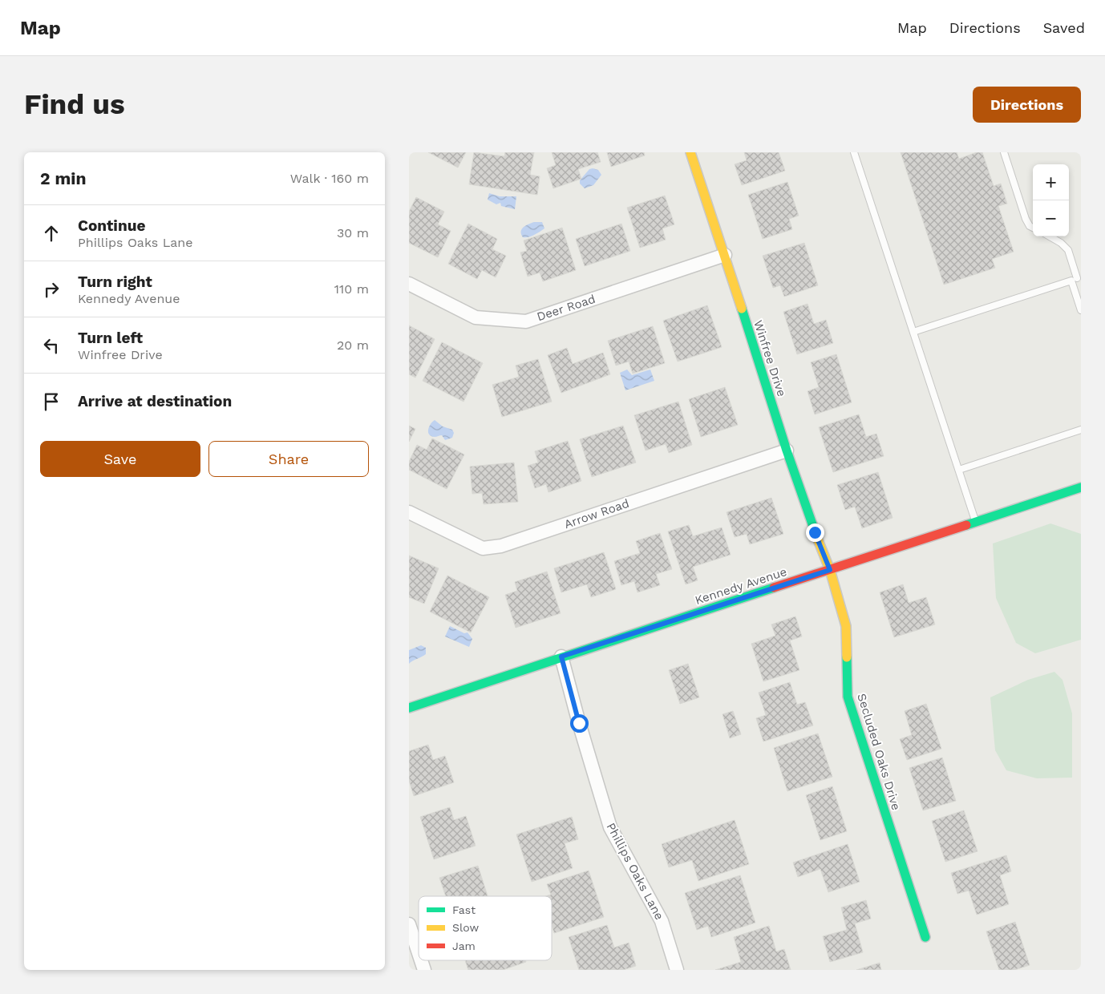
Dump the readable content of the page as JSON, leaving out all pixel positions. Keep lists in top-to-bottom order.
{
  "streets": {
    "street": [
      "Deer Road",
      "Winfree Drive",
      "Arrow Road",
      "Kennedy Avenue",
      "Secluded Oaks Drive",
      "Phillips Oaks Lane"
    ]
  },
  "crossings": [
    ["Deer Road", "Winfree Drive"],
    ["Winfree Drive", "Arrow Road"],
    ["Winfree Drive", "Kennedy Avenue"],
    ["Winfree Drive", "Secluded Oaks Drive"],
    ["Kennedy Avenue", "Secluded Oaks Drive"],
    ["Kennedy Avenue", "Phillips Oaks Lane"]
  ],
  "legend": ["Fast", "Slow", "Jam"],
  "page": {
    "header": "Map",
    "nav": ["Map", "Directions", "Saved"],
    "buttons": [
      "Directions",
      ["Save", "Share"]
    ],
    "title": "Find us",
    "heading": ["2 min", "Walk · 160 m"],
    "map_buttons": ["+", "−"],
    "list": [
      ["Continue", "Phillips Oaks Lane", "30 m"],
      ["Turn right", "Kennedy Avenue", "110 m"],
      ["Turn left", "Winfree Drive", "20 m"],
      "Arrive at destination"
    ]
  }
}
